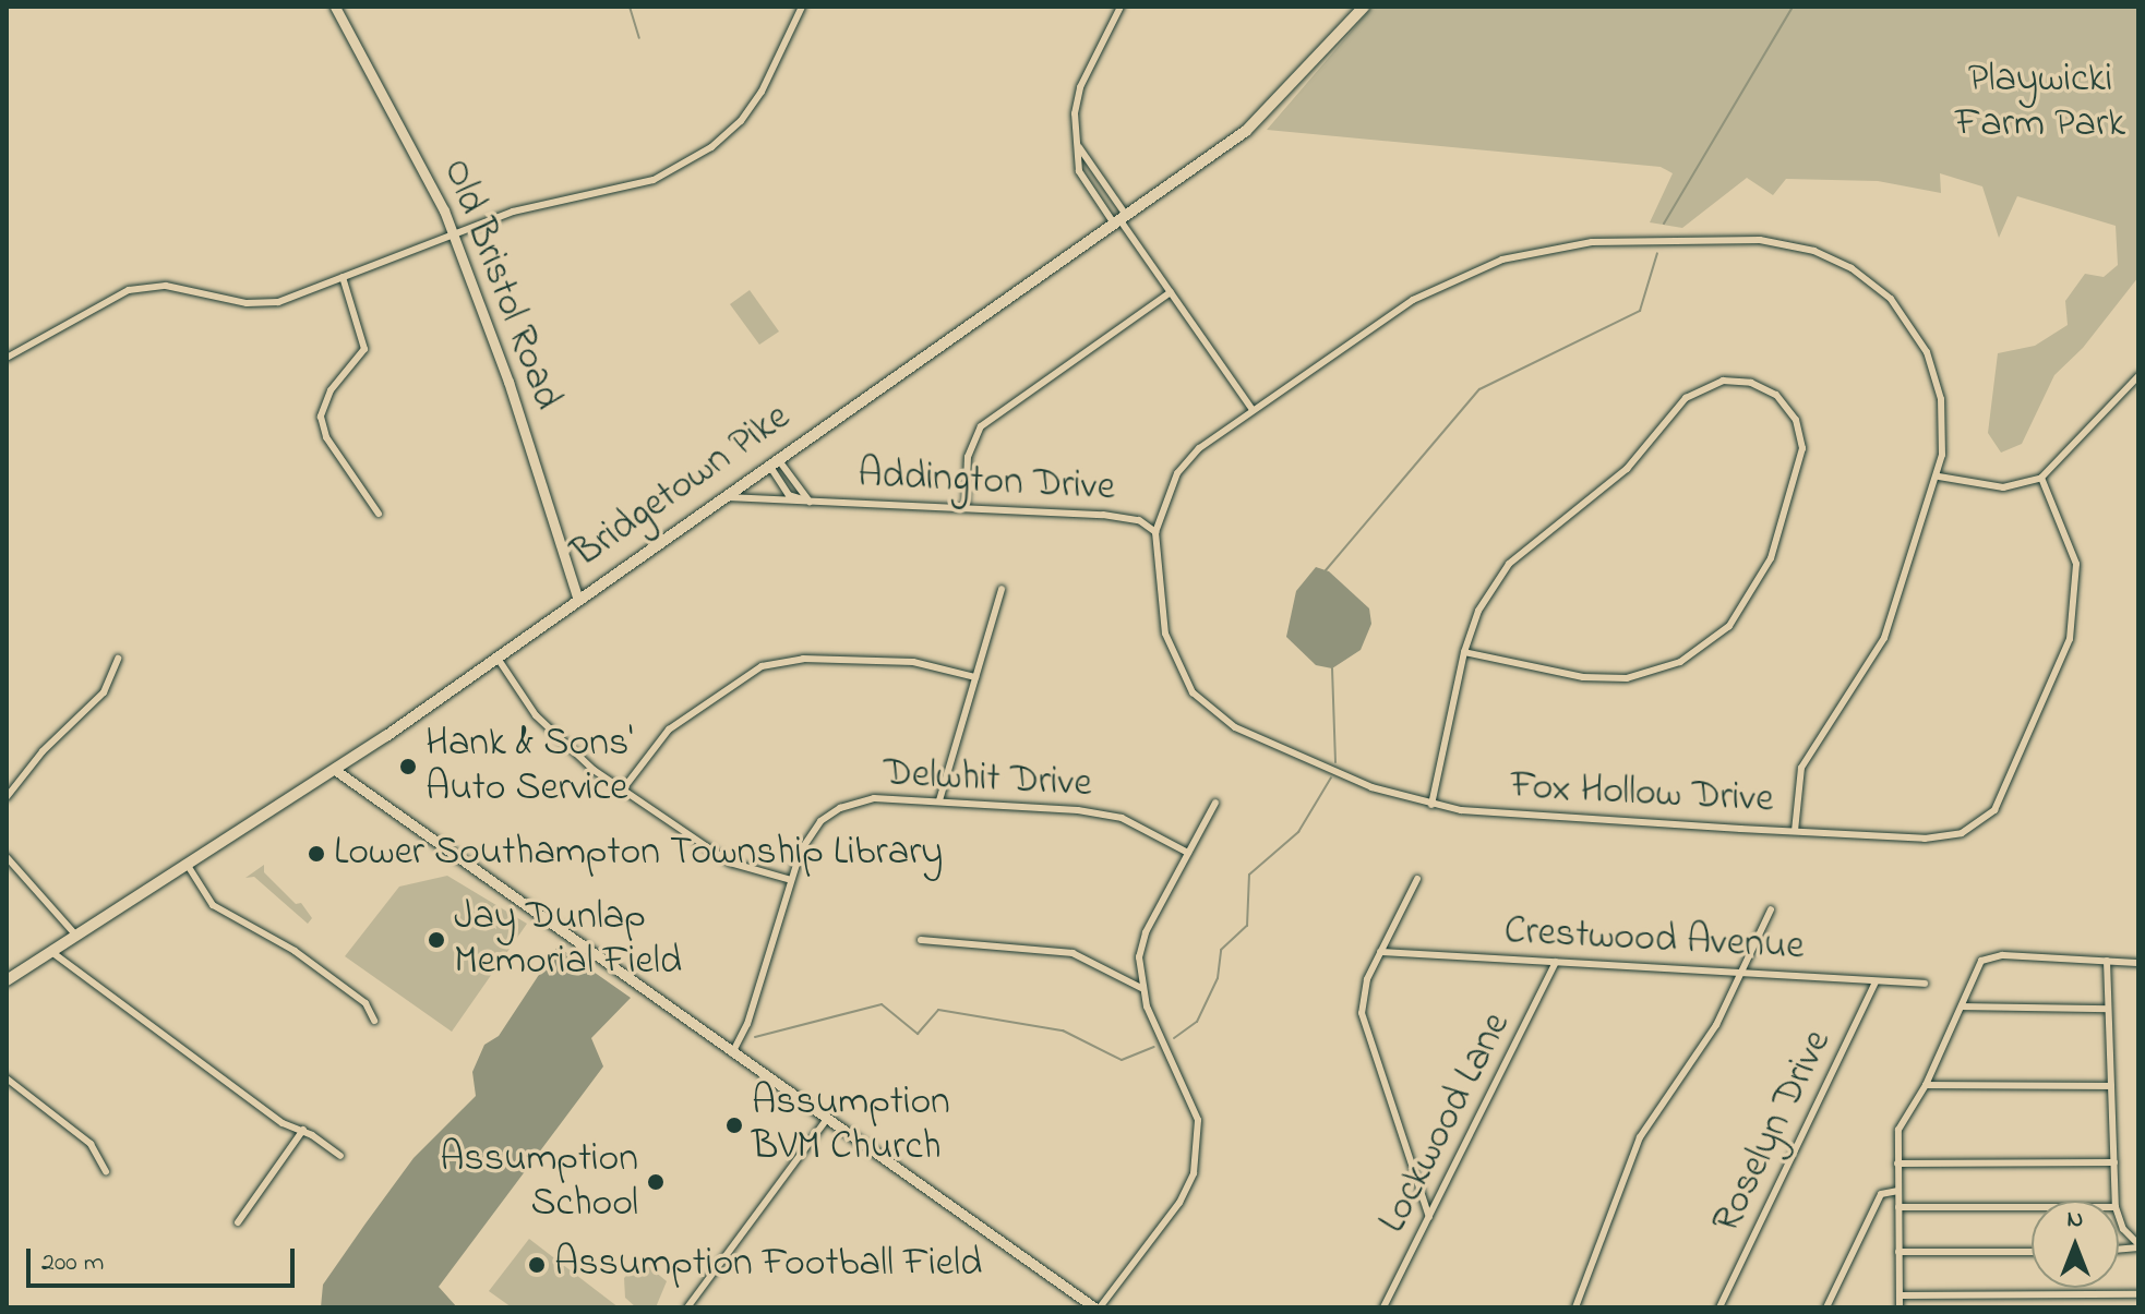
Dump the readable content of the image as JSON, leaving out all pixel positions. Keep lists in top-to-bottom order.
{
  "streets": {
    "main road": ["Old Bristol Road", "Bridgetown Pike"],
    "street": [
      "Addington Drive",
      "Delwhit Drive",
      "Fox Hollow Drive",
      "Crestwood Avenue",
      "Lockwood Lane",
      "Roselyn Drive"
    ]
  },
  "crossings": [
    ["Old Bristol Road", "Bridgetown Pike"],
    ["Addington Drive", "Bridgetown Pike"],
    ["Addington Drive", "Fox Hollow Drive"],
    ["Crestwood Avenue", "Lockwood Lane"],
    ["Crestwood Avenue", "Roselyn Drive"]
  ],
  "parks": ["Playwicki Farm Park"],
  "places": [
    "Hank & Sons' Auto Service",
    "Lower Southampton Township Library",
    "Jay Dunlap Memorial Field",
    "Assumption BVM Church",
    "Assumption School",
    "Assumption Football Field"
  ],
  "scale_bar": "200 m",
  "north": "top"
}
